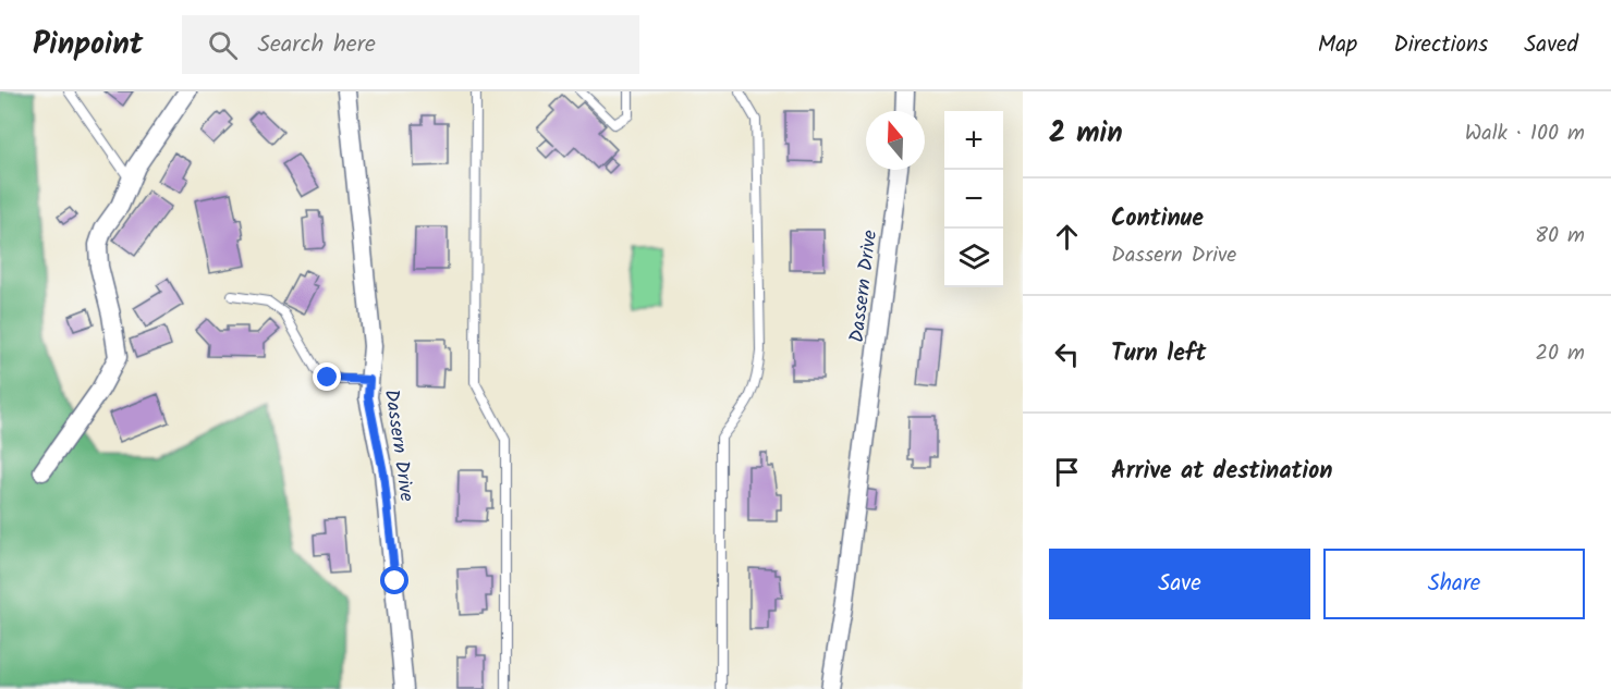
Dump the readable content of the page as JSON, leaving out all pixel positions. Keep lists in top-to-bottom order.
{
  "streets": {
    "street": ["Dassern Drive"]
  },
  "north": "top",
  "page": {
    "header": "Pinpoint",
    "search": "Search here",
    "nav": ["Map", "Directions", "Saved"],
    "heading": ["2 min", "Walk · 100 m"],
    "map_buttons": ["+", "−"],
    "list": [
      ["Continue", "Dassern Drive", "80 m"],
      ["Turn left", "20 m"],
      "Arrive at destination"
    ],
    "buttons": ["Save", "Share"]
  }
}
